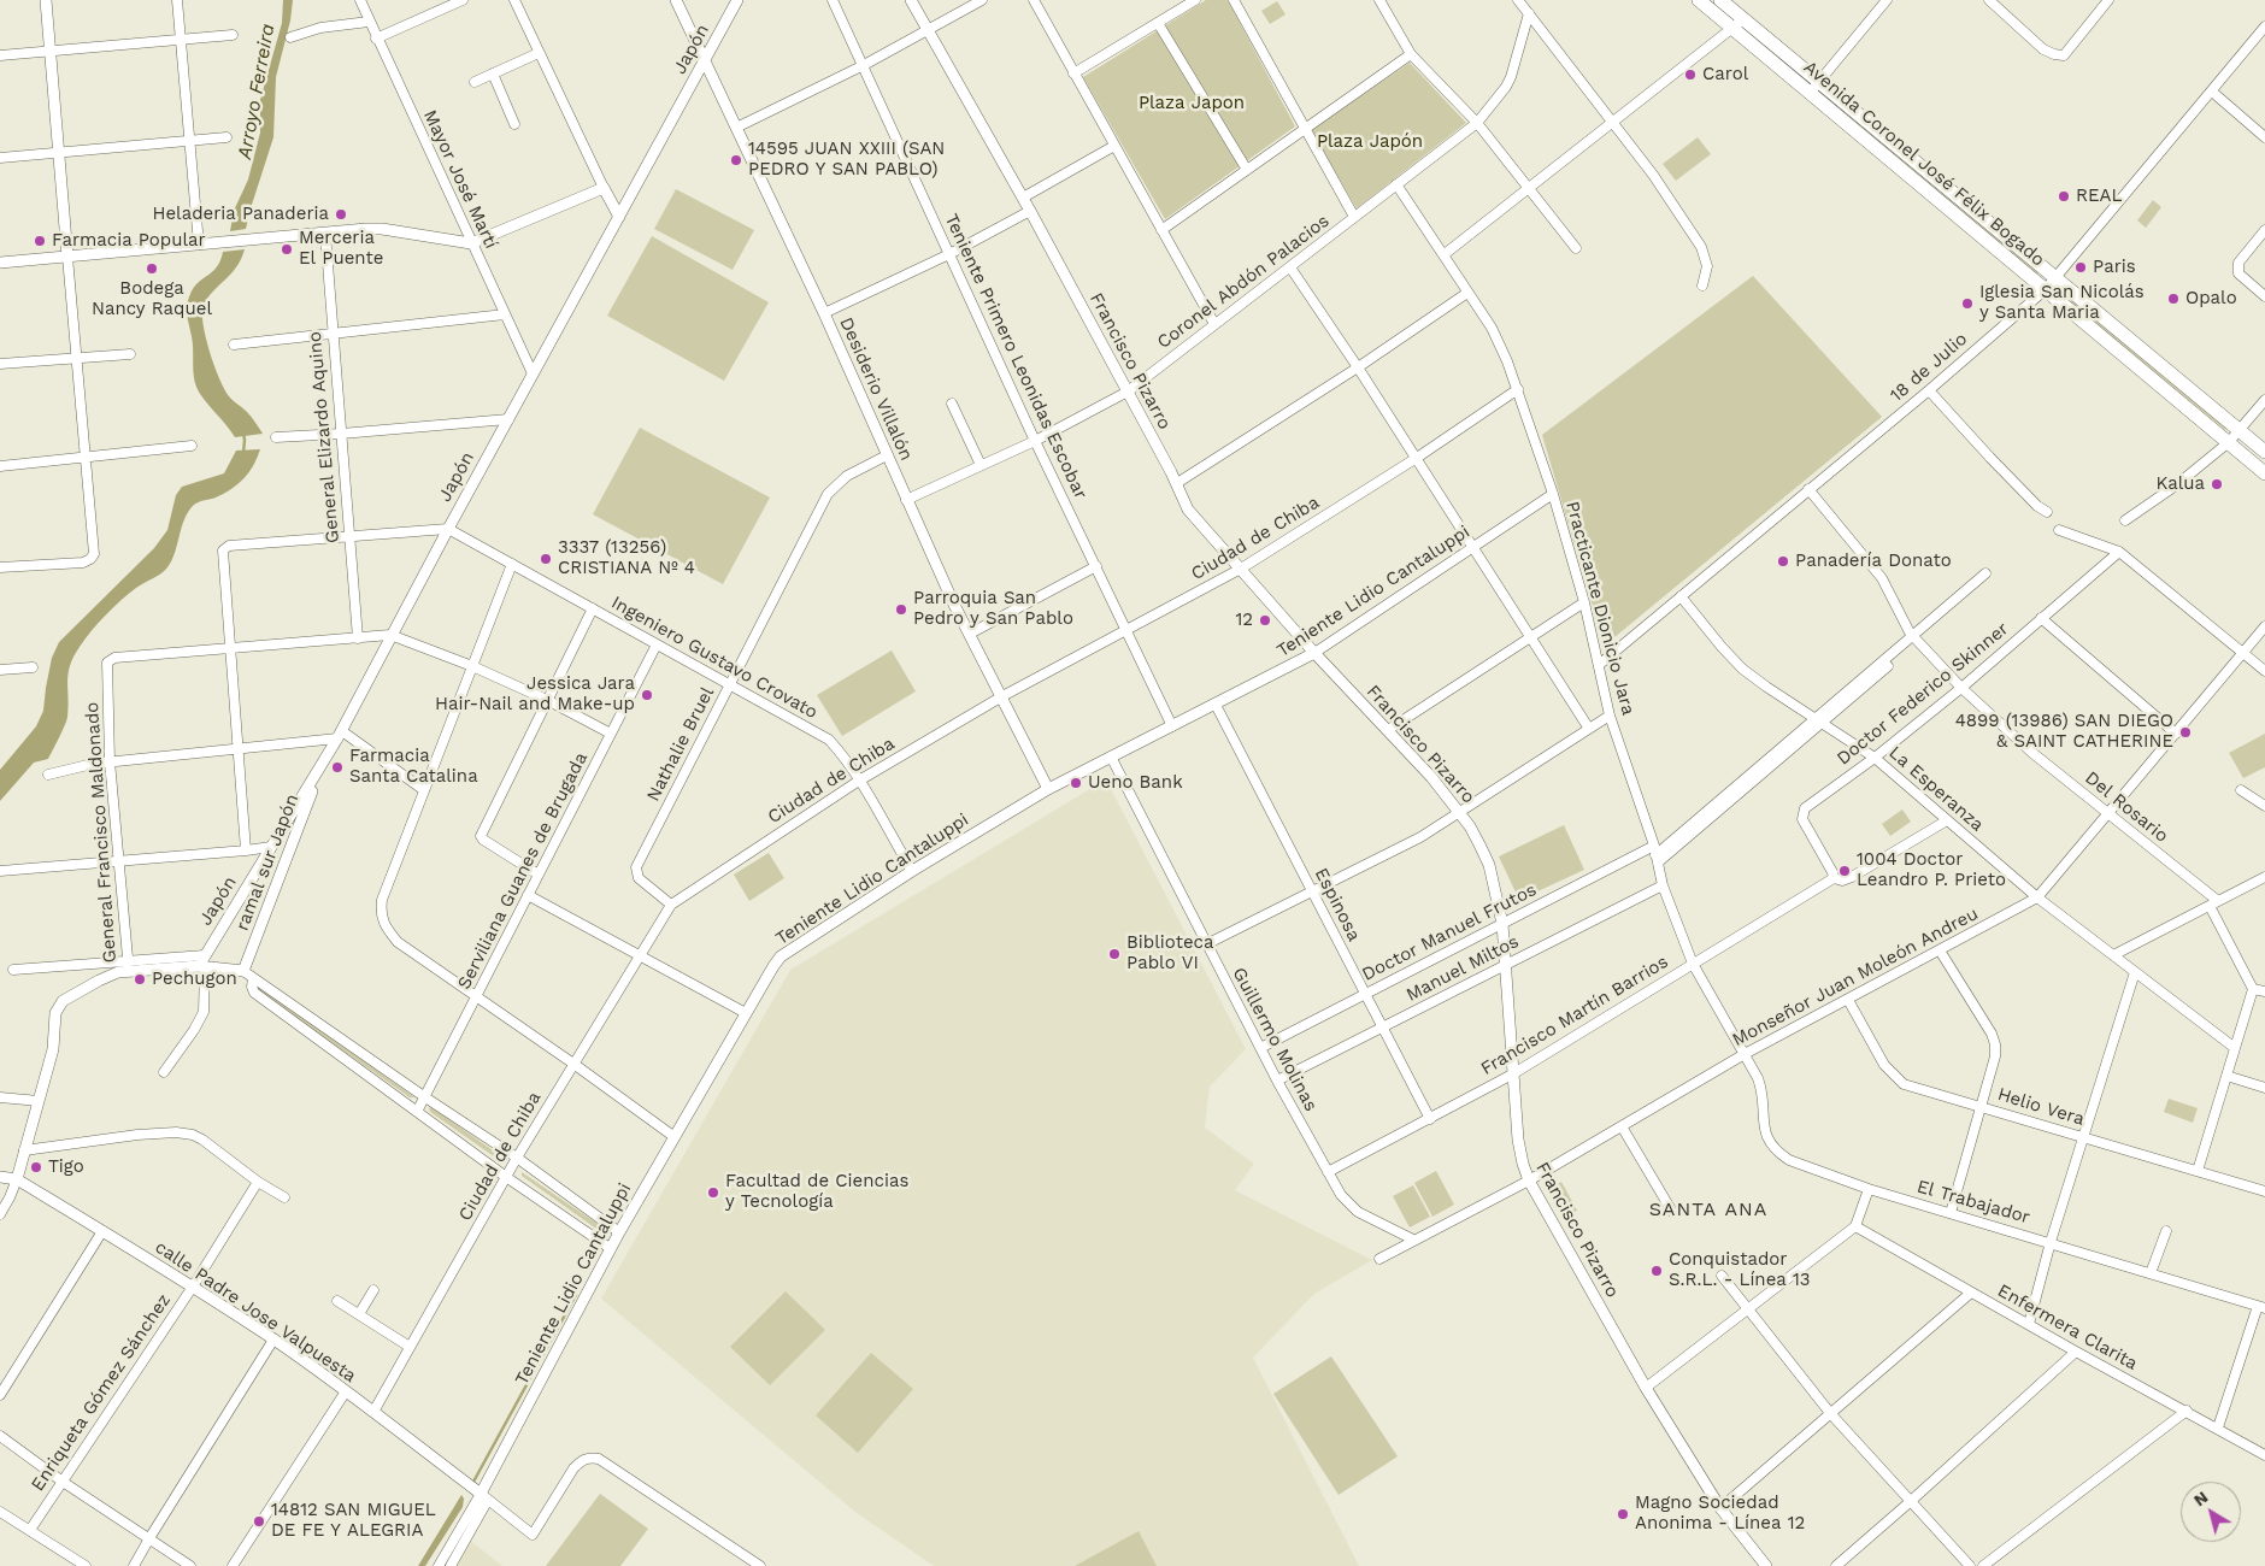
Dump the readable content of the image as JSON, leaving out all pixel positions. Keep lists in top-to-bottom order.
{
  "streets": {
    "main road": ["Avenida Coronel José Félix Bogado"],
    "street": [
      "Japón",
      "Mayor José Martí",
      "Coronel Abdón Palacios",
      "Teniente Primero Leonidas Escobar",
      "Francisco Pizarro",
      "18 de Julio",
      "Desiderio Villalón",
      "General Elizardo Aquino",
      "Ciudad de Chiba",
      "Teniente Lidio Cantaluppi",
      "Practicante Dionicio Jara",
      "Ingeniero Gustavo Crovato",
      "Doctor Federico Skinner",
      "Nathalie Bruel",
      "La Esperanza",
      "Del Rosario",
      "General Francisco Maldonado",
      "ramal sur Japón",
      "Serviliana Guanes de Brugada",
      "Espinosa",
      "Doctor Manuel Frutos",
      "Manuel Miltos",
      "Monseñor Juan Moleón Andreu",
      "Francisco Martín Barrios",
      "Guillermo Molinas",
      "Helio Vera",
      "El Trabajador",
      "calle Padre Jose Valpuesta",
      "Enfermera Clarita",
      "Enriqueta Gómez Sánchez"
    ]
  },
  "crossings": [
    ["Japón", "Mayor José Martí"],
    ["Japón", "Desiderio Villalón"],
    ["Japón", "Ingeniero Gustavo Crovato"],
    ["Japón", "ramal sur Japón"],
    ["Avenida Coronel José Félix Bogado", "18 de Julio"],
    ["Coronel Abdón Palacios", "Teniente Primero Leonidas Escobar"],
    ["Coronel Abdón Palacios", "Francisco Pizarro"],
    ["Coronel Abdón Palacios", "Desiderio Villalón"],
    ["Coronel Abdón Palacios", "Practicante Dionicio Jara"],
    ["Teniente Primero Leonidas Escobar", "Ciudad de Chiba"],
    ["Teniente Primero Leonidas Escobar", "Teniente Lidio Cantaluppi"],
    ["Francisco Pizarro", "Ciudad de Chiba"],
    ["Francisco Pizarro", "Teniente Lidio Cantaluppi"],
    ["Francisco Pizarro", "Doctor Manuel Frutos"],
    ["Francisco Pizarro", "Manuel Miltos"],
    ["Francisco Pizarro", "Monseñor Juan Moleón Andreu"],
    ["Francisco Pizarro", "Francisco Martín Barrios"],
    ["18 de Julio", "Practicante Dionicio Jara"],
    ["18 de Julio", "La Esperanza"],
    ["18 de Julio", "Del Rosario"],
    ["Desiderio Villalón", "Ciudad de Chiba"],
    ["Desiderio Villalón", "Teniente Lidio Cantaluppi"],
    ["Desiderio Villalón", "Nathalie Bruel"],
    ["Ciudad de Chiba", "Practicante Dionicio Jara"],
    ["Ciudad de Chiba", "Ingeniero Gustavo Crovato"],
    ["Ciudad de Chiba", "Nathalie Bruel"],
    ["Ciudad de Chiba", "calle Padre Jose Valpuesta"],
    ["Teniente Lidio Cantaluppi", "Practicante Dionicio Jara"],
    ["Teniente Lidio Cantaluppi", "Ingeniero Gustavo Crovato"],
    ["Teniente Lidio Cantaluppi", "Espinosa"],
    ["Teniente Lidio Cantaluppi", "Guillermo Molinas"],
    ["Teniente Lidio Cantaluppi", "calle Padre Jose Valpuesta"],
    ["Practicante Dionicio Jara", "Doctor Manuel Frutos"],
    ["Practicante Dionicio Jara", "Manuel Miltos"],
    ["Practicante Dionicio Jara", "Monseñor Juan Moleón Andreu"],
    ["Practicante Dionicio Jara", "Francisco Martín Barrios"],
    ["Practicante Dionicio Jara", "El Trabajador"],
    ["Ingeniero Gustavo Crovato", "Nathalie Bruel"],
    ["Ingeniero Gustavo Crovato", "Serviliana Guanes de Brugada"],
    ["Doctor Federico Skinner", "La Esperanza"],
    ["Doctor Federico Skinner", "Del Rosario"],
    ["Doctor Federico Skinner", "Francisco Martín Barrios"],
    ["La Esperanza", "Doctor Manuel Frutos"],
    ["La Esperanza", "Monseñor Juan Moleón Andreu"],
    ["La Esperanza", "Francisco Martín Barrios"],
    ["Del Rosario", "Doctor Manuel Frutos"],
    ["Del Rosario", "Monseñor Juan Moleón Andreu"],
    ["General Francisco Maldonado", "calle Padre Jose Valpuesta"],
    ["Espinosa", "Doctor Manuel Frutos"],
    ["Espinosa", "Manuel Miltos"],
    ["Espinosa", "Francisco Martín Barrios"],
    ["Doctor Manuel Frutos", "Guillermo Molinas"],
    ["Manuel Miltos", "Guillermo Molinas"],
    ["Monseñor Juan Moleón Andreu", "Guillermo Molinas"],
    ["Monseñor Juan Moleón Andreu", "Helio Vera"],
    ["Monseñor Juan Moleón Andreu", "El Trabajador"],
    ["Francisco Martín Barrios", "Guillermo Molinas"],
    ["calle Padre Jose Valpuesta", "Enriqueta Gómez Sánchez"]
  ],
  "districts": ["SANTA ANA"],
  "water": ["Arroyo Ferreira"],
  "parks": ["Plaza Japon", "Plaza Japón"],
  "places": [
    "Carol",
    "14595 JUAN XXIII (SAN PEDRO Y SAN PABLO)",
    "REAL",
    "Heladeria Panaderia",
    "Farmacia Popular",
    "Merceria El Puente",
    "Paris",
    "Bodega Nancy Raquel",
    "Opalo",
    "Iglesia San Nicolás y Santa Maria",
    "Kalua",
    "3337 (13256) CRISTIANA Nº 4",
    "Panadería Donato",
    "Parroquia San Pedro y San Pablo",
    "12",
    "Jessica Jara Hair-Nail and Make-up",
    "4899 (13986) SAN DIEGO & SAINT CATHERINE",
    "Farmacia Santa Catalina",
    "Ueno Bank",
    "1004 Doctor Leandro P. Prieto",
    "Biblioteca Pablo VI",
    "Pechugon",
    "Tigo",
    "Facultad de Ciencias y Tecnología",
    "Conquistador S.R.L. - Línea 13",
    "Magno Sociedad Anonima - Línea 12",
    "14812 SAN MIGUEL DE FE Y ALEGRIA"
  ],
  "north": "top left"
}
